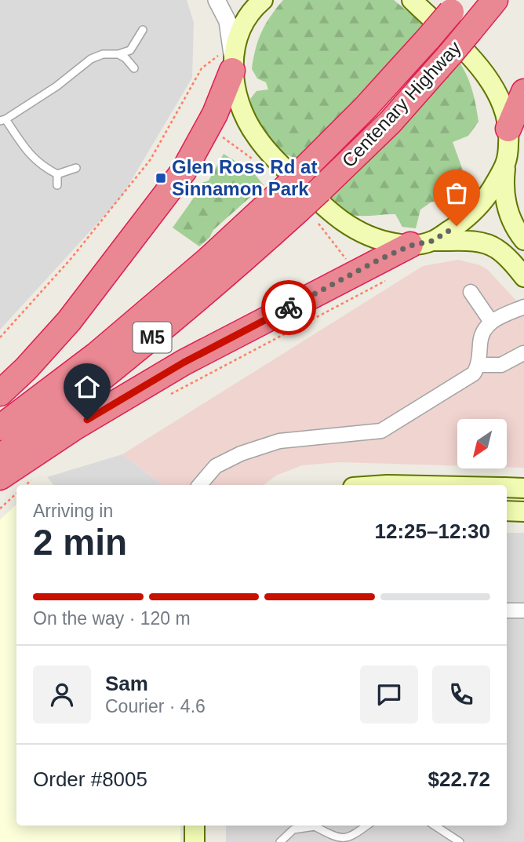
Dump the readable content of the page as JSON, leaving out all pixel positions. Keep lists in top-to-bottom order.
{
  "streets": {
    "highway": ["Centenary Highway", "M5"]
  },
  "places": {
    "transit": ["Glen Ross Rd at Sinnamon Park"]
  },
  "north": "bottom left",
  "page": {
    "heading": ["2 min", "Arriving in", "12:25–12:30"],
    "panel": [
      "Sam",
      "Courier · 4.6",
      "Order #8005",
      "$22.72"
    ],
    "bar": "On the way · 120 m"
  }
}
